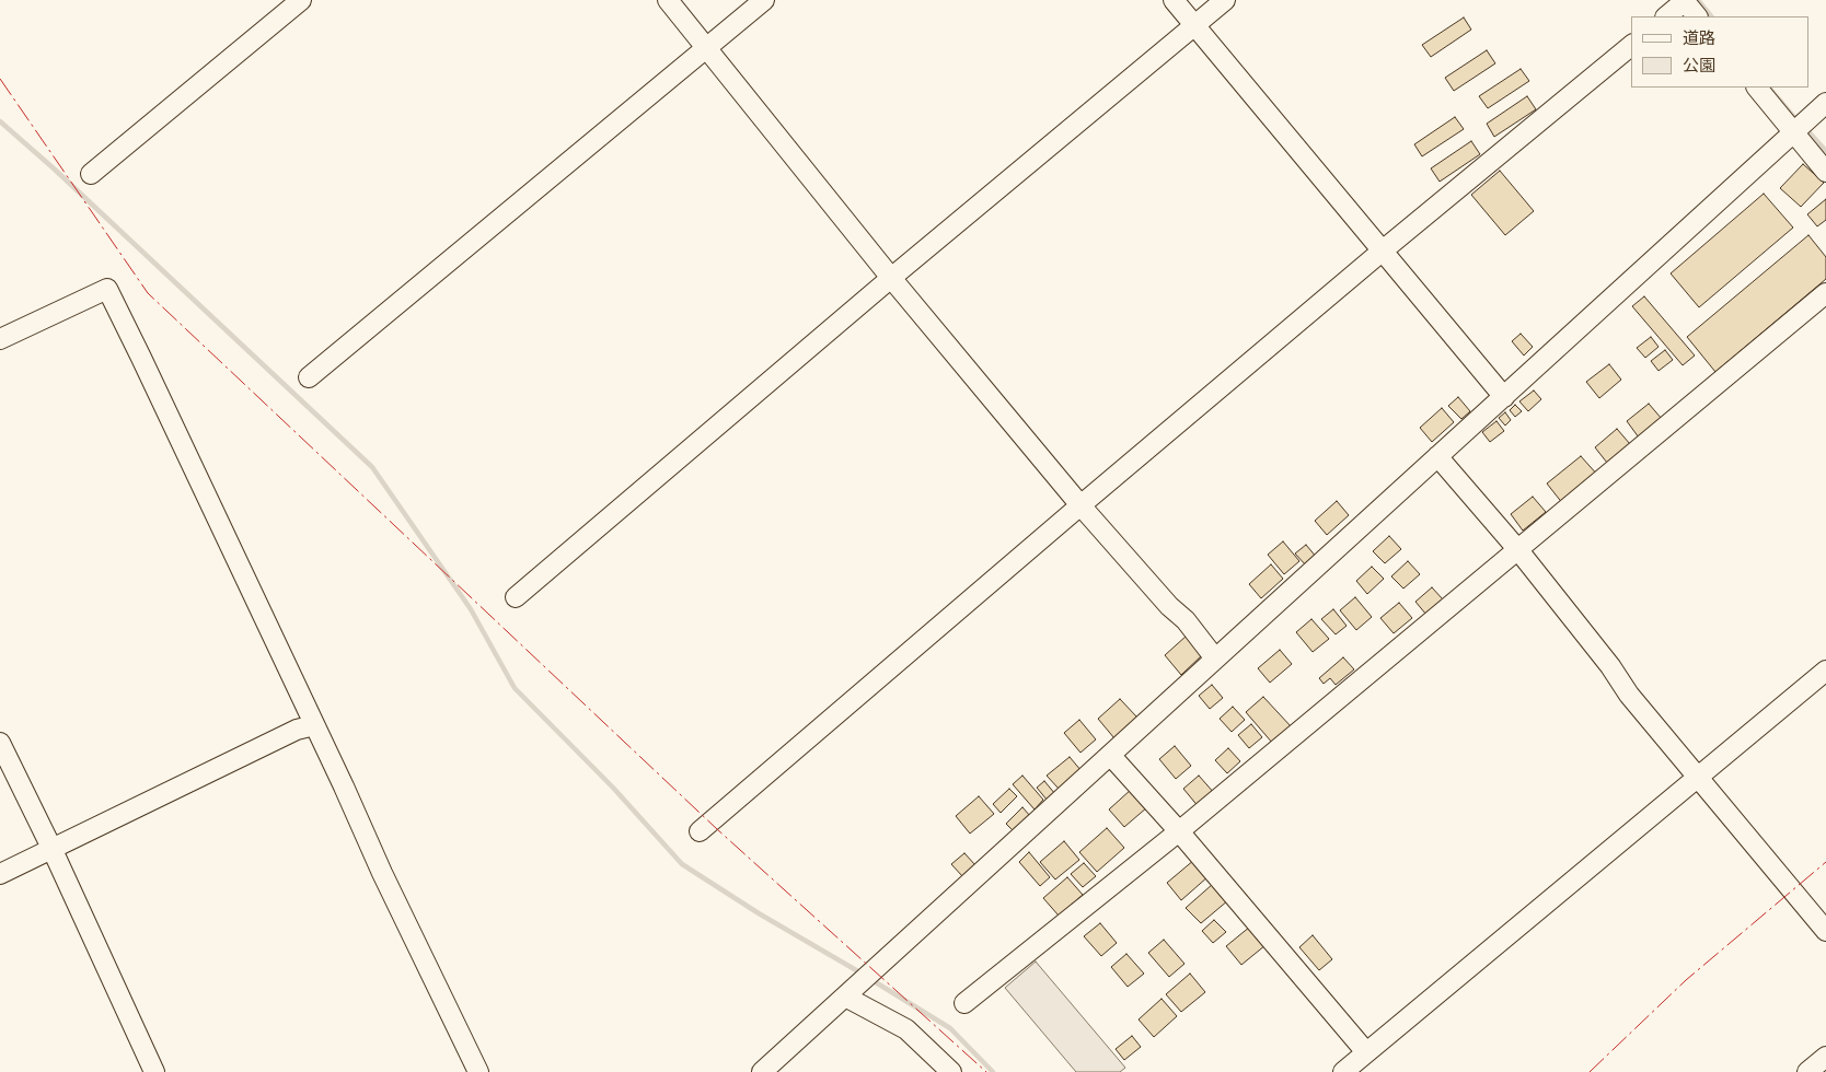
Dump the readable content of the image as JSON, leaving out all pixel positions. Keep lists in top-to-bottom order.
{
  "legend": ["道路", "公園"]
}
